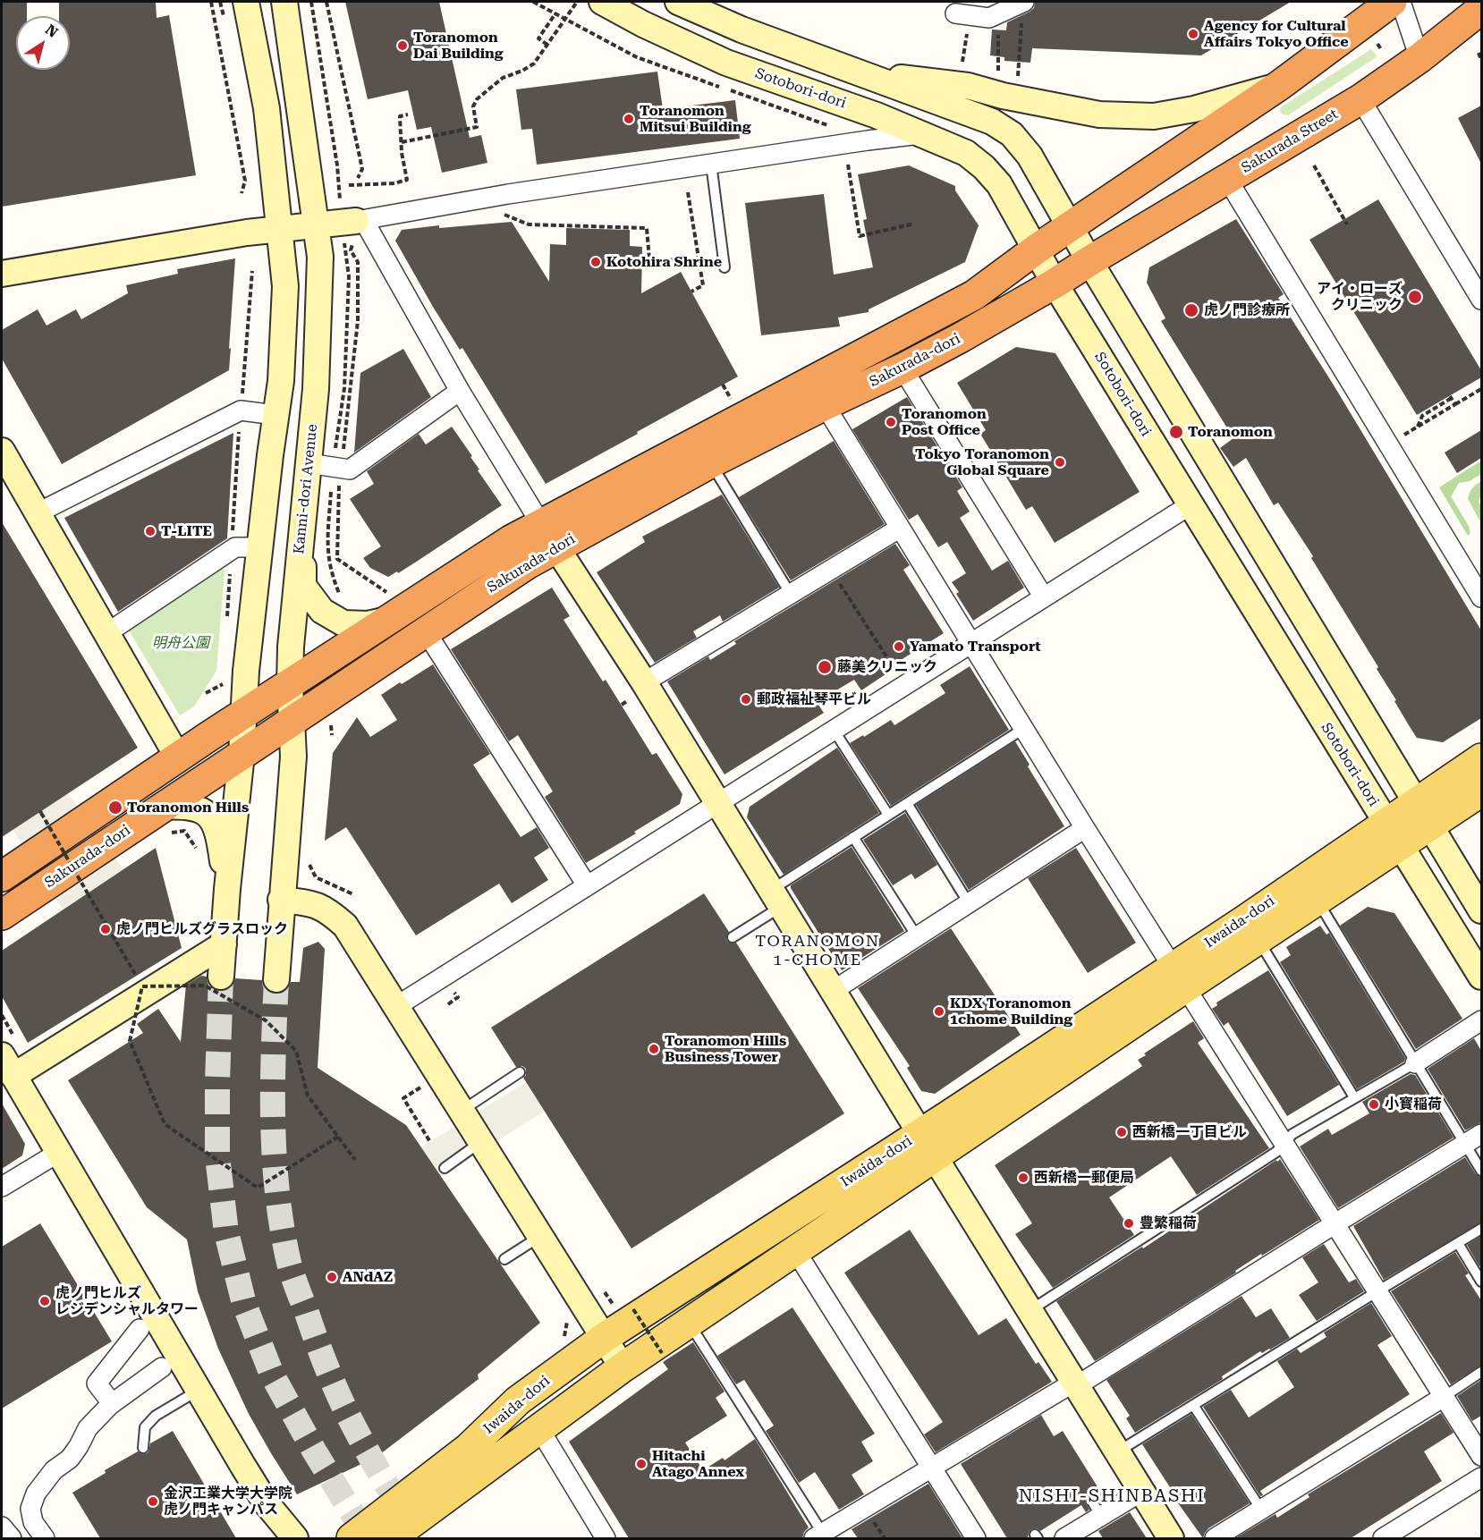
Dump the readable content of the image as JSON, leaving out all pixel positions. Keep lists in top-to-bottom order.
{
  "streets": {
    "highway": ["Sakurada Street", "Sakurada-dori"],
    "main road": ["Sotobori-dori", "Kanni-dori Avenue", "Iwaida-dori"]
  },
  "crossings": [
    ["Sotobori-dori", "Sakurada-dori"],
    ["Sotobori-dori", "Iwaida-dori"],
    ["Sakurada Street", "Sakurada-dori"],
    ["Sakurada-dori", "Kanni-dori Avenue"]
  ],
  "districts": ["TORANOMON 1-CHOME", "NISHI-SHINBASHI"],
  "parks": ["明舟公園"],
  "places": [
    "Agency for Cultural Affairs Tokyo Office",
    "Toranomon Dai Building",
    "Toranomon Mitsui Building",
    "Kotohira Shrine",
    "アイ・ローズ クリニック",
    "虎ノ門診療所",
    "Toranomon Post Office",
    "Toranomon",
    "Tokyo Toranomon Global Square",
    "T-LITE",
    "Yamato Transport",
    "藤美クリニック",
    "郵政福祉琴平ビル",
    "Toranomon Hills",
    "虎ノ門ヒルズグラスロック",
    "KDX Toranomon 1chome Building",
    "Toranomon Hills Business Tower",
    "小寳稲荷",
    "西新橋一丁目ビル",
    "西新橋一郵便局",
    "豊繁稲荷",
    "ANdAZ",
    "虎ノ門ヒルズ レジデンシャルタワー",
    "Hitachi Atago Annex",
    "金沢工業大学大学院 虎ノ門キャンパス"
  ],
  "north": "top right"
}
